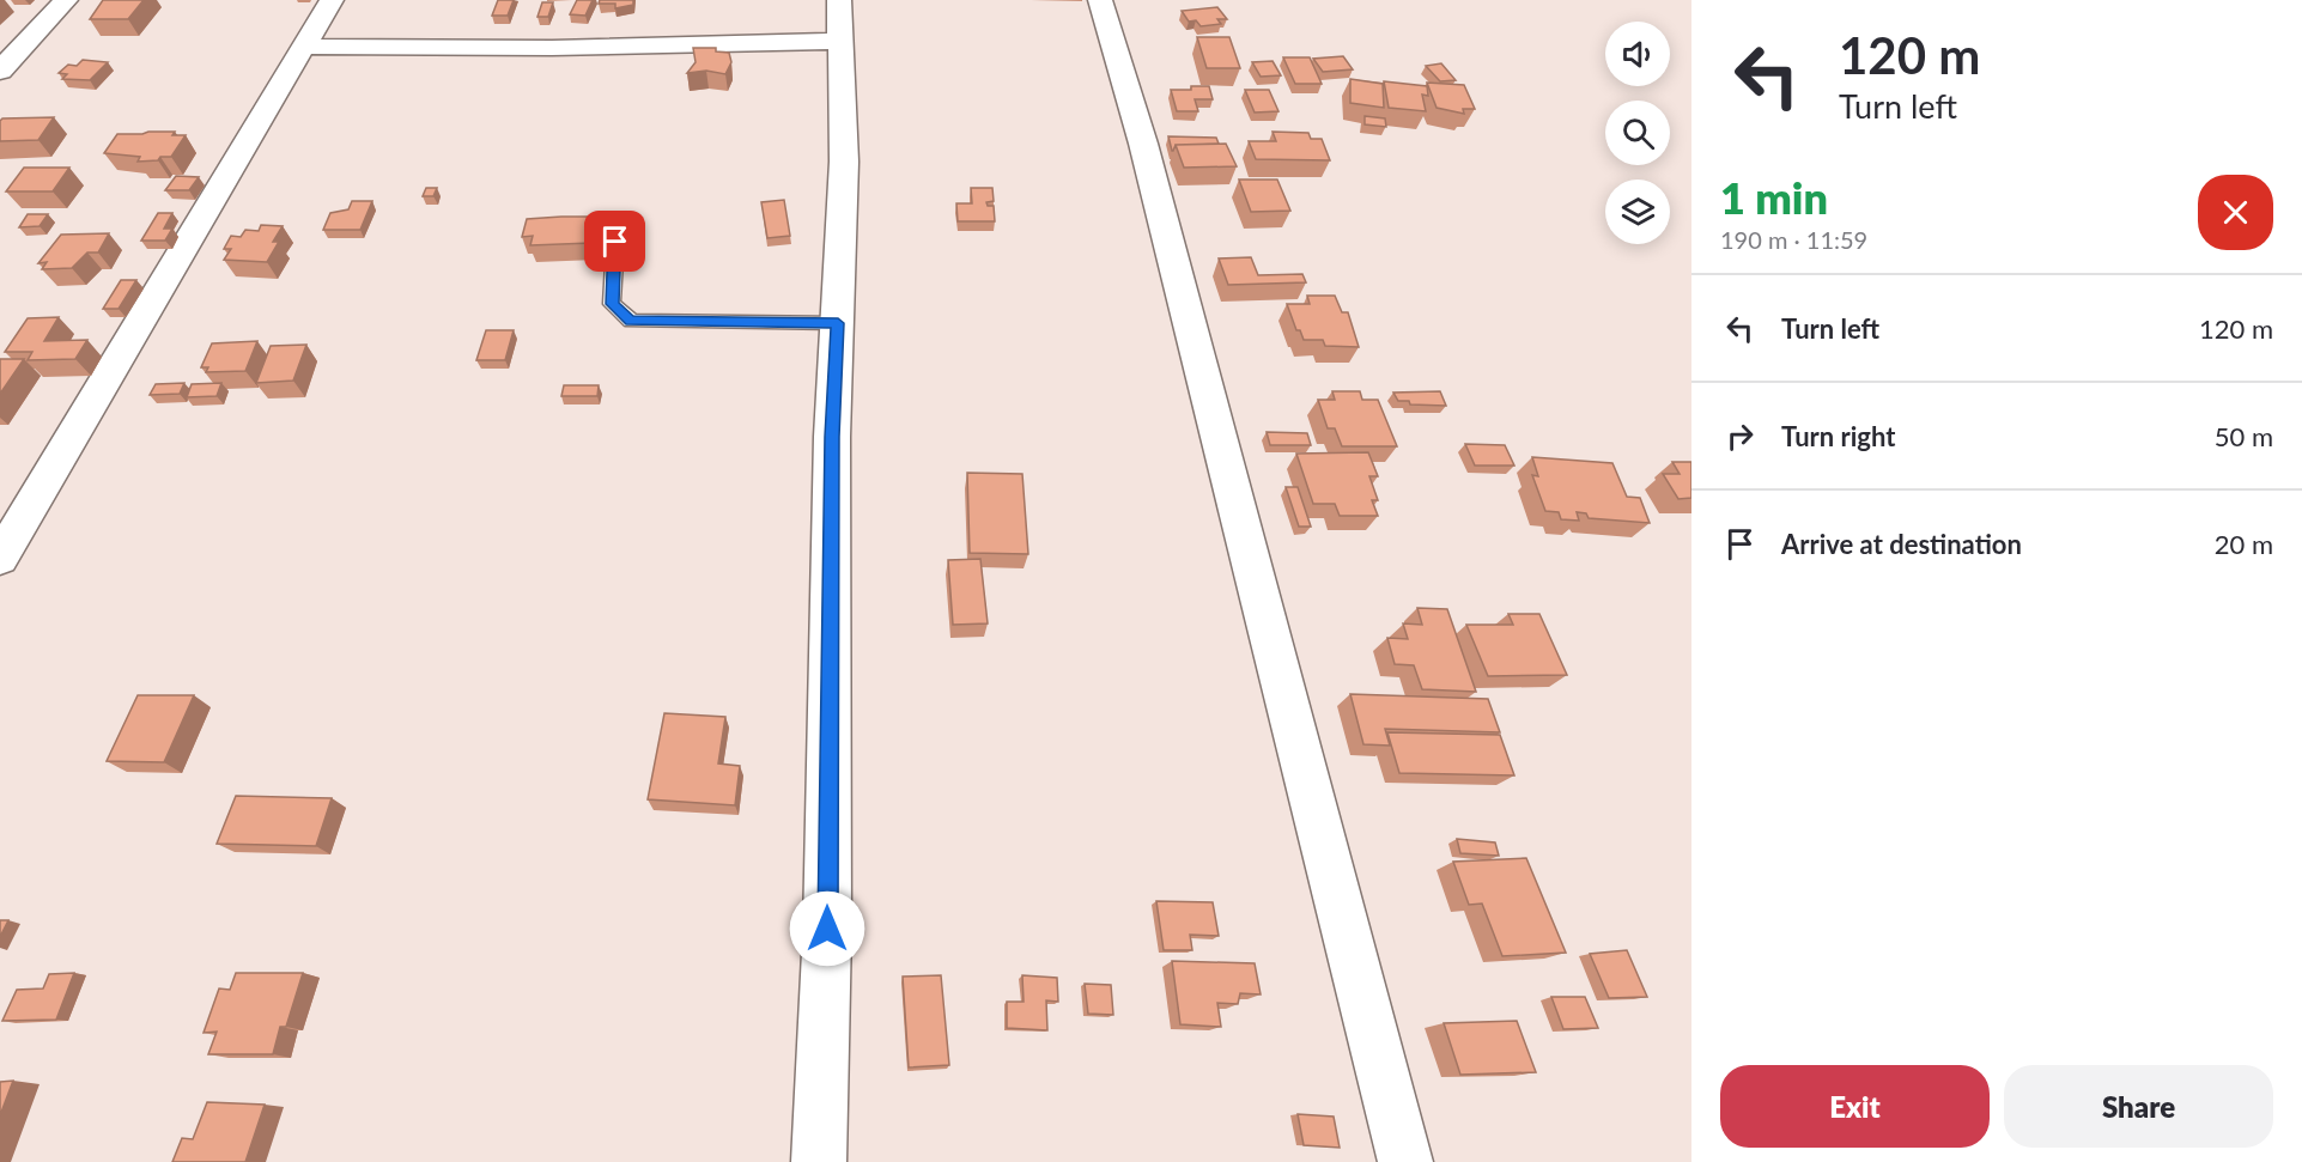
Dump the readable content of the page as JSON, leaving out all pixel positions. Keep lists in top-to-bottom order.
{
  "page": {
    "turn": ["120 m", "Turn left"],
    "heading": ["1 min", "190 m · 11:59"],
    "list": [
      {
        "name": "Turn left",
        "value": "120 m"
      },
      {
        "name": "Turn right",
        "value": "50 m"
      },
      {
        "name": "Arrive at destination",
        "value": "20 m"
      }
    ],
    "buttons": ["Exit", "Share"]
  }
}
